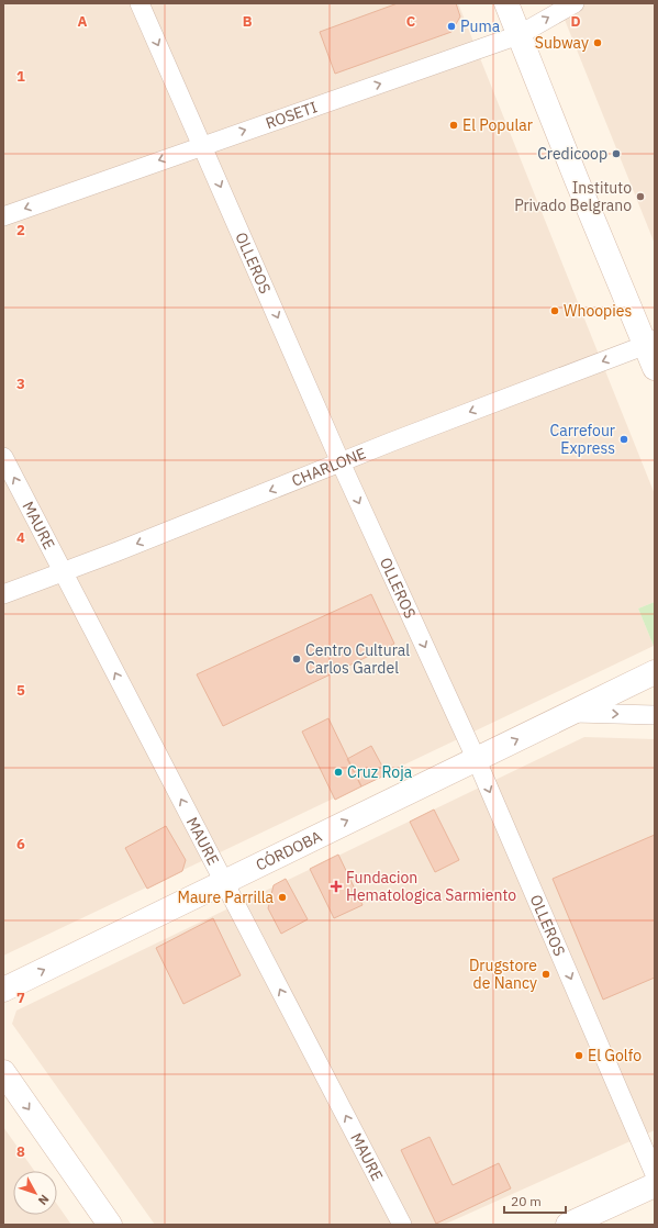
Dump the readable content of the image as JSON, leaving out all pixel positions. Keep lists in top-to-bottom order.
{
  "streets": {
    "street": [
      "ROSETI",
      "OLLEROS",
      "CHARLONE",
      "MAURE",
      "CÓRDOBA"
    ]
  },
  "crossings": [
    ["ROSETI", "OLLEROS"],
    ["OLLEROS", "CHARLONE"],
    ["OLLEROS", "CÓRDOBA"],
    ["CHARLONE", "MAURE"],
    ["MAURE", "CÓRDOBA"]
  ],
  "one_way": [
    "OLLEROS",
    "CHARLONE",
    "MAURE",
    "CÓRDOBA"
  ],
  "places": {
    "other": [
      "Puma",
      "Subway",
      "El Popular",
      "Credicoop",
      "Instituto Privado Belgrano",
      "Whoopies",
      "Carrefour Express",
      "Centro Cultural Carlos Gardel",
      "Cruz Roja",
      "Maure Parrilla",
      "Drugstore de Nancy",
      "El Golfo"
    ],
    "health": ["Fundacion Hematologica Sarmiento"]
  },
  "scale_bar": "20 m",
  "north": "bottom right",
  "grid": {
    "columns": [
      "A",
      "B",
      "C",
      "D"
    ],
    "rows": [
      "1",
      "2",
      "3",
      "4",
      "5",
      "6",
      "7",
      "8"
    ]
  }
}
